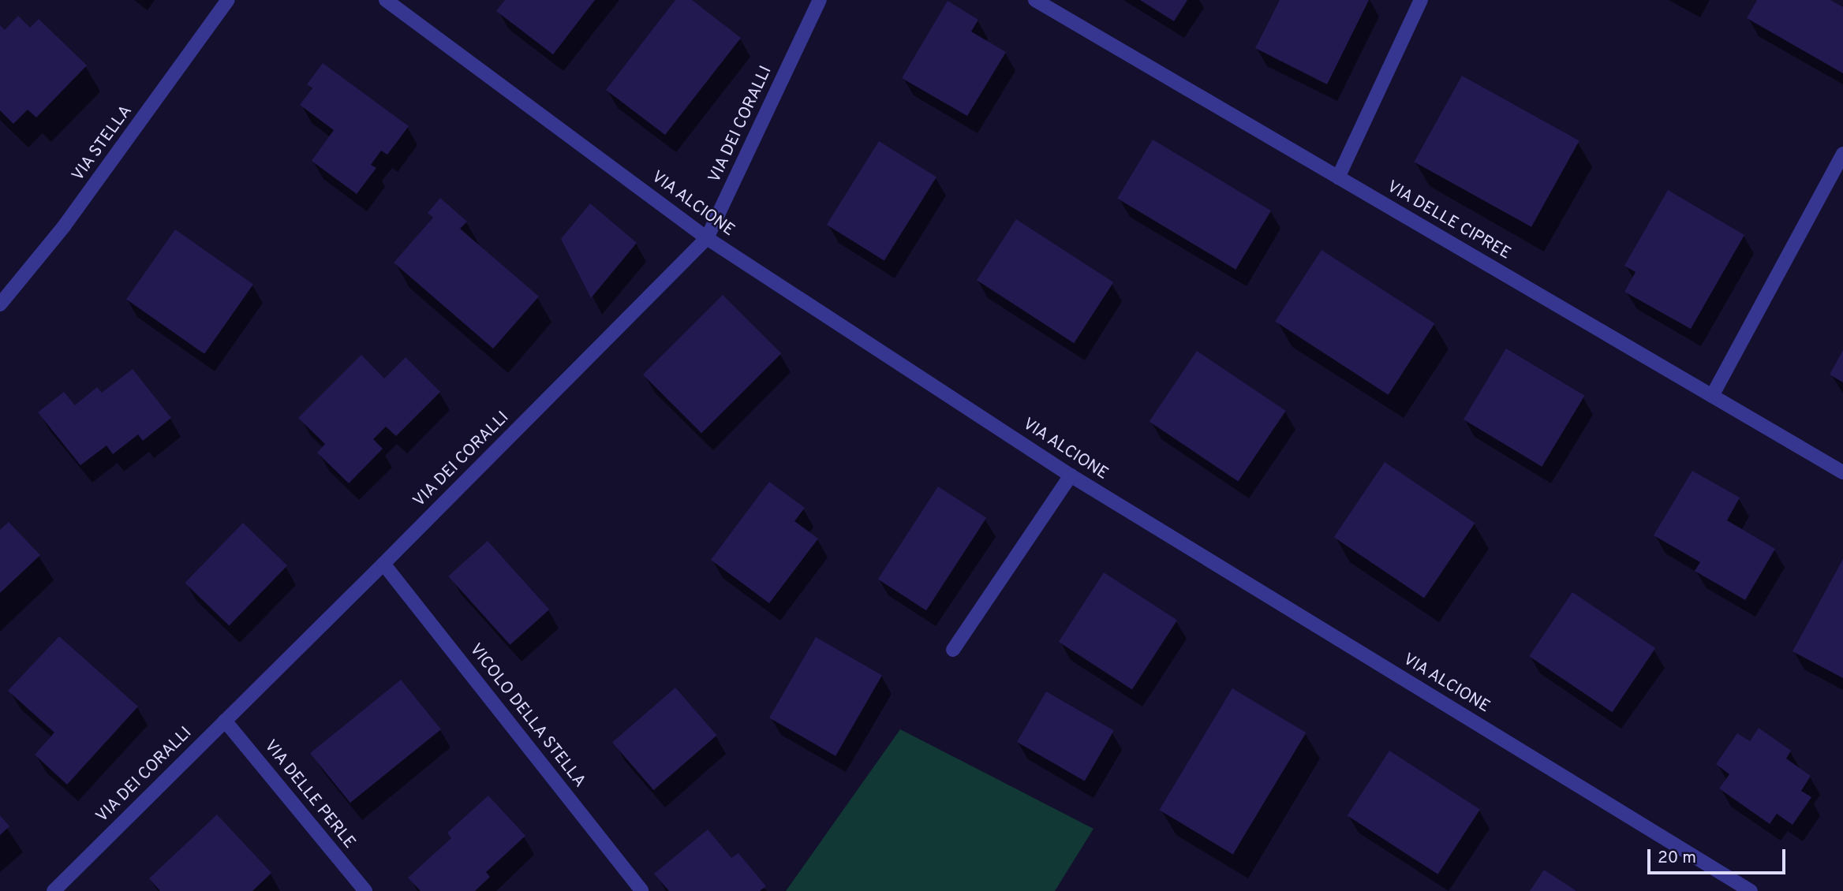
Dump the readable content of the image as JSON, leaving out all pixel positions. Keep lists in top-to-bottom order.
{
  "streets": {
    "street": [
      "VIA DEI CORALLI",
      "VIA STELLA",
      "VIA ALCIONE",
      "VIA DELLE CIPREE",
      "VICOLO DELLA STELLA",
      "VIA DELLE PERLE"
    ]
  },
  "crossings": [
    ["VIA DEI CORALLI", "VIA ALCIONE"],
    ["VIA DEI CORALLI", "VICOLO DELLA STELLA"],
    ["VIA DEI CORALLI", "VIA DELLE PERLE"]
  ],
  "scale_bar": "20 m"
}
